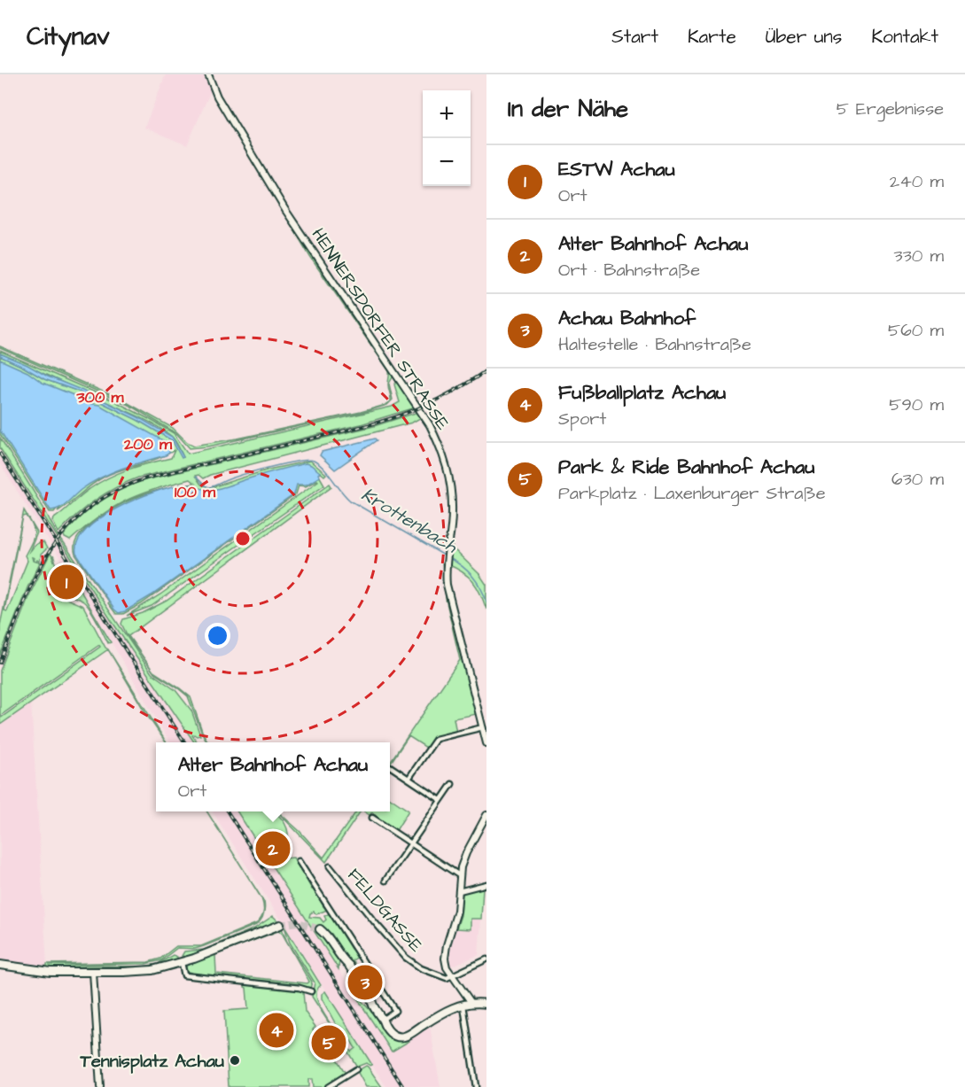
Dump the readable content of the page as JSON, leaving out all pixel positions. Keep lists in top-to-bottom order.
{
  "streets": {
    "street": ["HENNERSDORFER STRASSE", "FELDGASSE"]
  },
  "water": ["Krottenbach"],
  "places": ["Tennisplatz Achau"],
  "page": {
    "header": "Citynav",
    "nav": [
      "Start",
      "Karte",
      "Über uns",
      "Kontakt"
    ],
    "heading": ["In der Nähe", "5 Ergebnisse"],
    "map_buttons": ["+", "−"],
    "list": [
      {
        "mark": "1",
        "name": "ESTW Achau",
        "note": "Ort",
        "value": "240 m"
      },
      {
        "mark": "2",
        "name": "Alter Bahnhof Achau",
        "note": "Ort · Bahnstraße",
        "value": "330 m"
      },
      {
        "mark": "3",
        "name": "Achau Bahnhof",
        "note": "Haltestelle · Bahnstraße",
        "value": "560 m"
      },
      {
        "mark": "4",
        "name": "Fußballplatz Achau",
        "note": "Sport",
        "value": "590 m"
      },
      {
        "mark": "5",
        "name": "Park & Ride Bahnhof Achau",
        "note": "Parkplatz · Laxenburger Straße",
        "value": "630 m"
      }
    ],
    "pins": [
      "1",
      "2",
      "3",
      "4",
      "5"
    ],
    "popup": ["Alter Bahnhof Achau", "Ort"]
  },
  "rings": ["300 m", "200 m", "100 m"]
}
